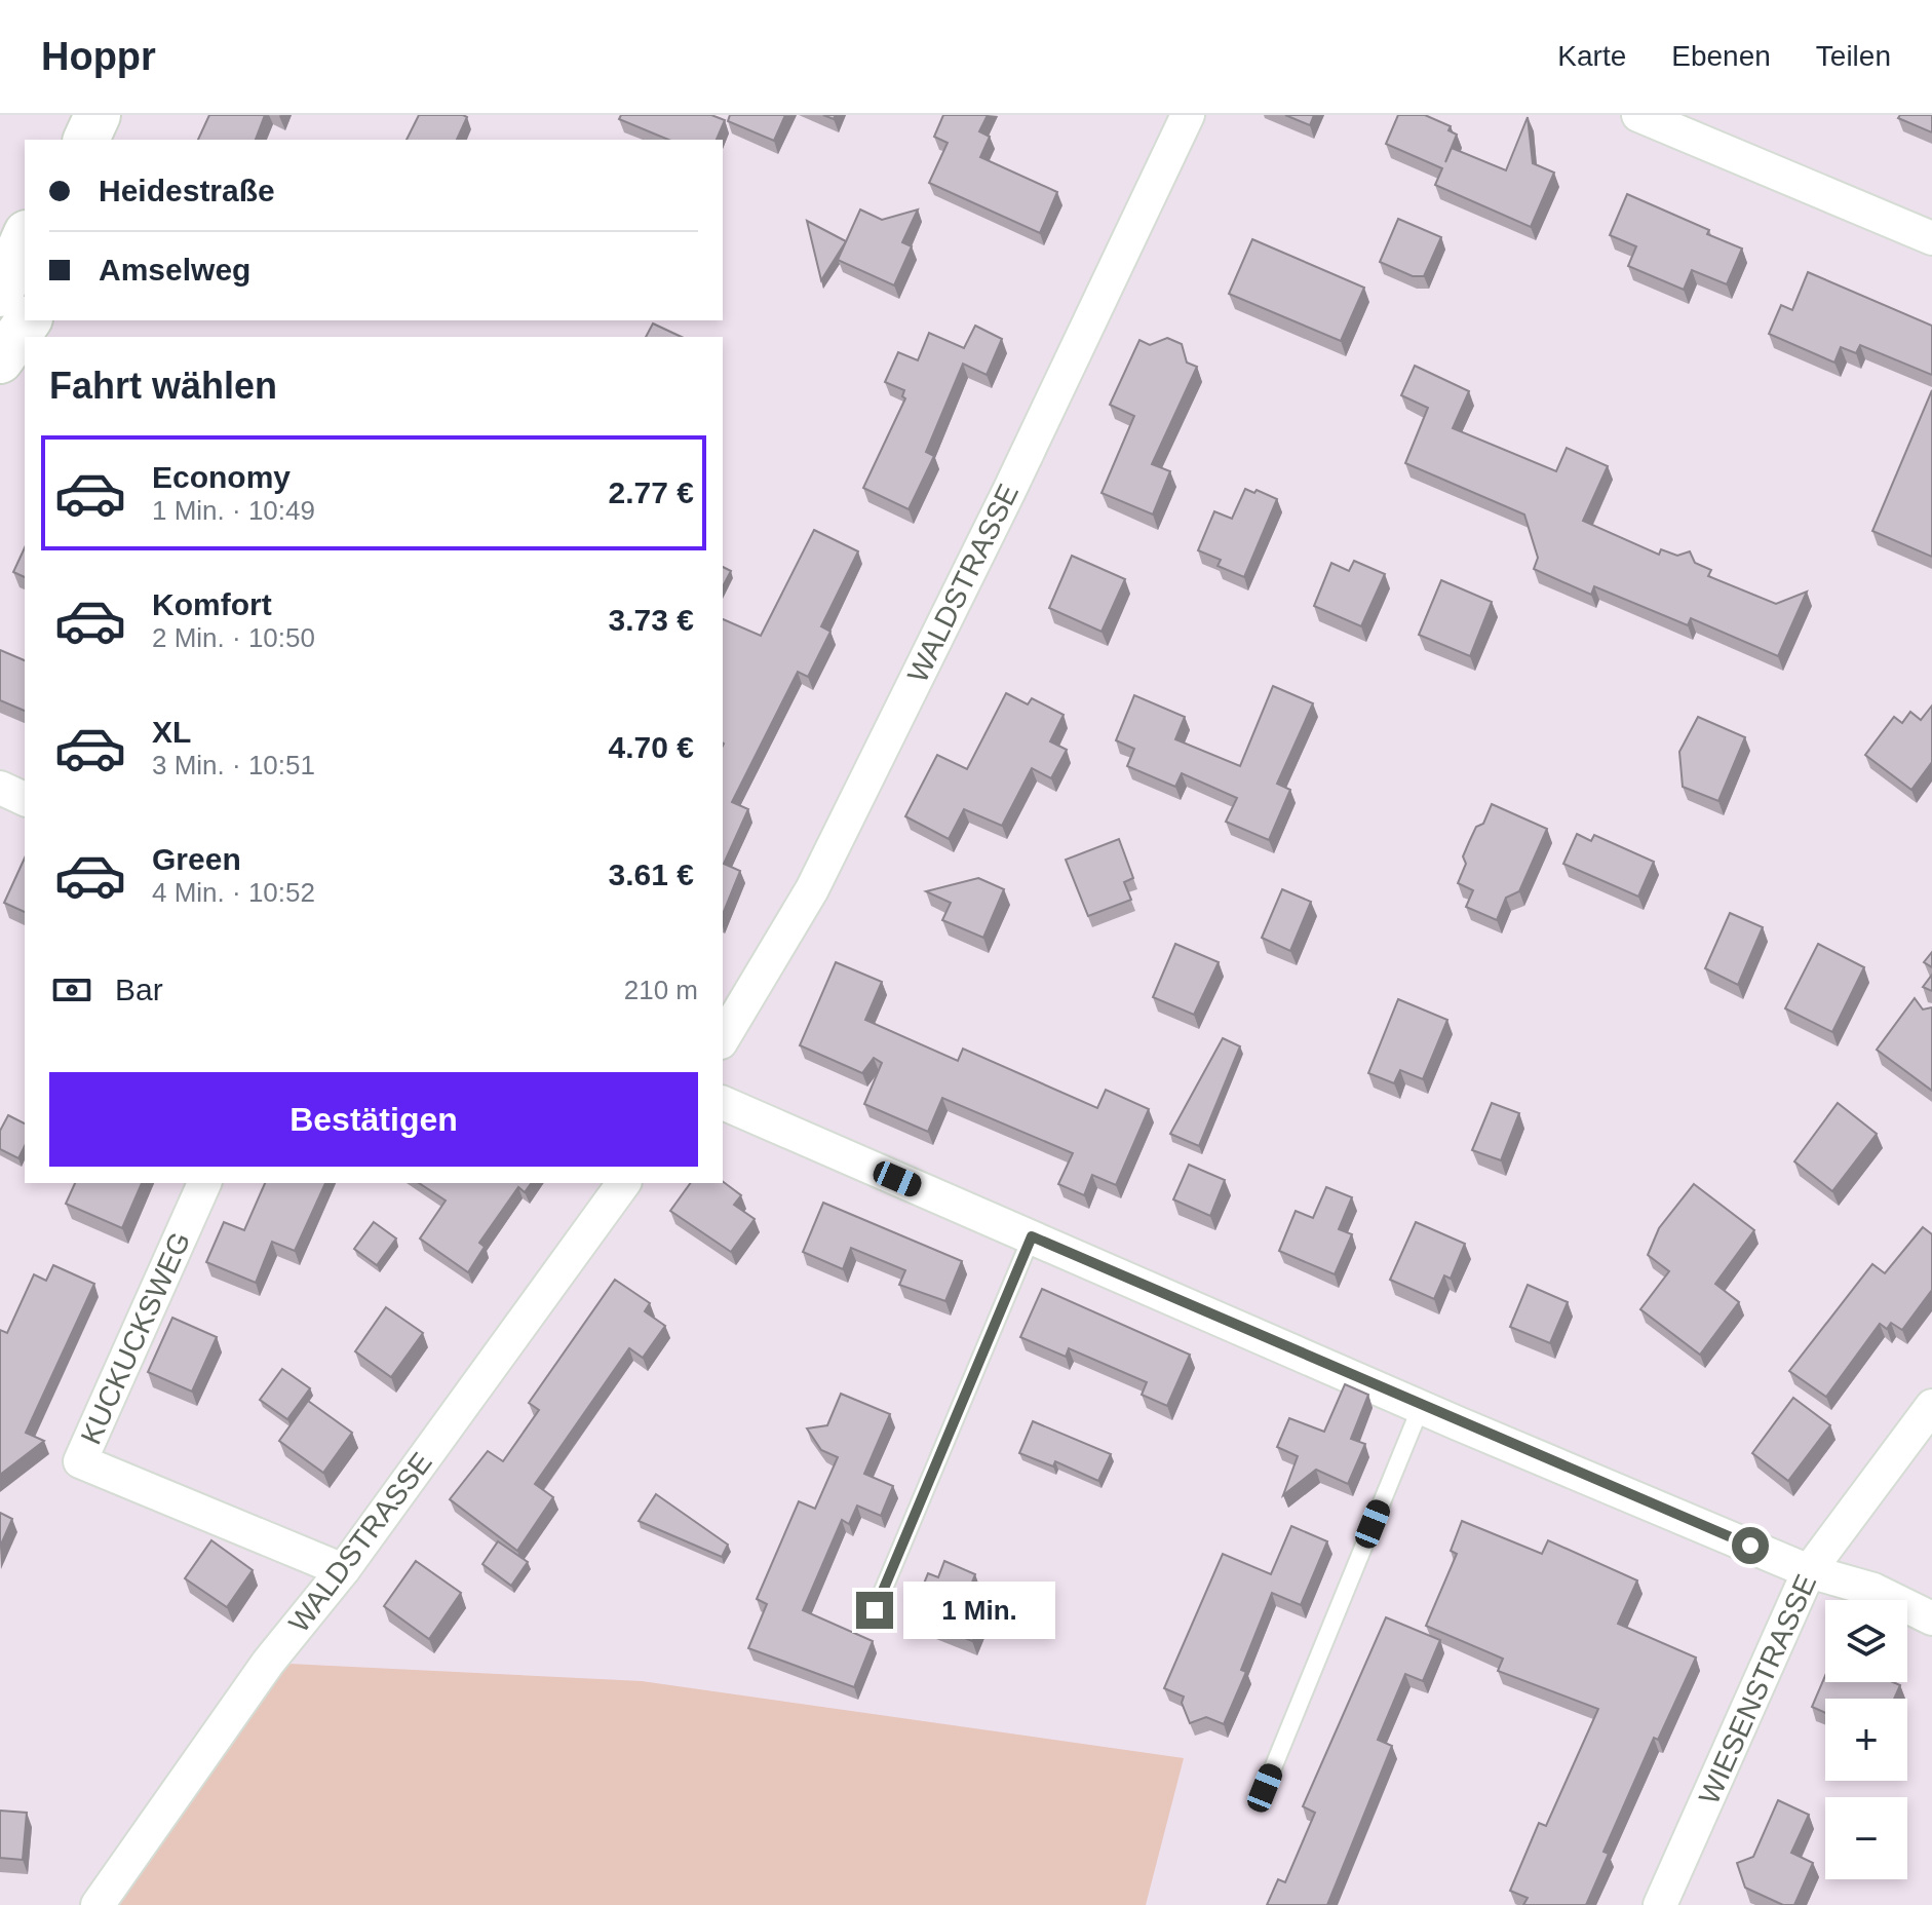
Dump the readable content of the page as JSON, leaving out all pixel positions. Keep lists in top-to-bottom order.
{
  "streets": {
    "street": ["WALDSTRASSE", "KUCKUCKSWEG", "WIESENSTRASSE"]
  },
  "crossings": [
    ["WALDSTRASSE", "KUCKUCKSWEG"]
  ],
  "page": {
    "header": "Hoppr",
    "nav": ["Karte", "Ebenen", "Teilen"],
    "banner": ["Heidestraße", "Amselweg"],
    "heading": "Fahrt wählen",
    "list": [
      {
        "name": "Economy",
        "note": "1 Min. · 10:49",
        "value": "2.77 €"
      },
      {
        "name": "Komfort",
        "note": "2 Min. · 10:50",
        "value": "3.73 €"
      },
      {
        "name": "XL",
        "note": "3 Min. · 10:51",
        "value": "4.70 €"
      },
      {
        "name": "Green",
        "note": "4 Min. · 10:52",
        "value": "3.61 €"
      }
    ],
    "pay": ["Bar", "210 m"],
    "buttons": "Bestätigen",
    "bubble": "1 Min.",
    "map_buttons": ["+", "−"]
  }
}
